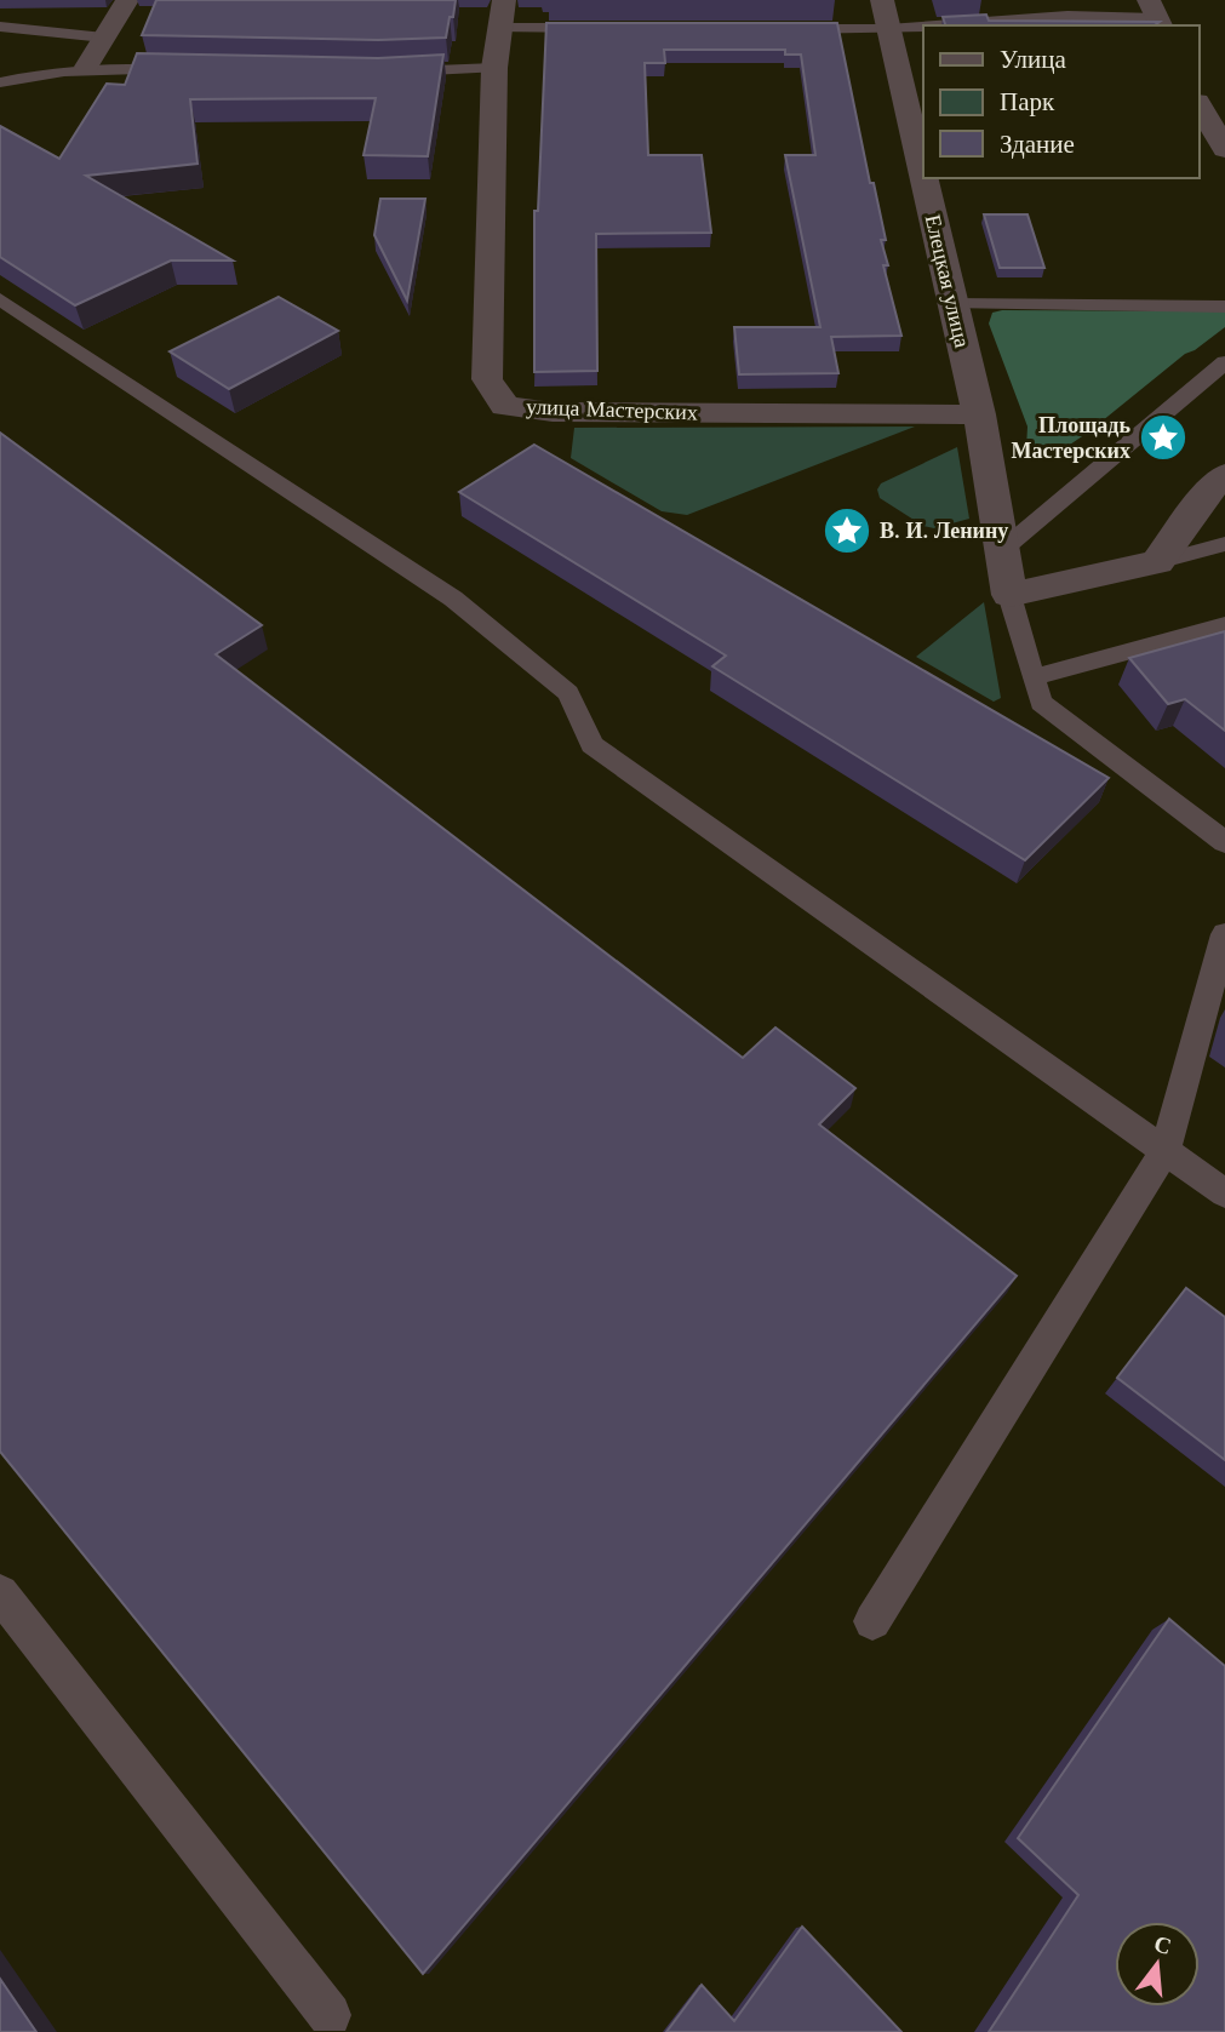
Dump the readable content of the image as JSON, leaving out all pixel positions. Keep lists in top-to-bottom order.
{
  "streets": {
    "street": ["Елецкая улица", "улица Мастерских"]
  },
  "crossings": [
    ["Елецкая улица", "улица Мастерских"]
  ],
  "places": {
    "place": ["Площадь Мастерских", "В. И. Ленину"]
  },
  "legend": ["Улица", "Парк", "Здание"],
  "north": "top"
}
